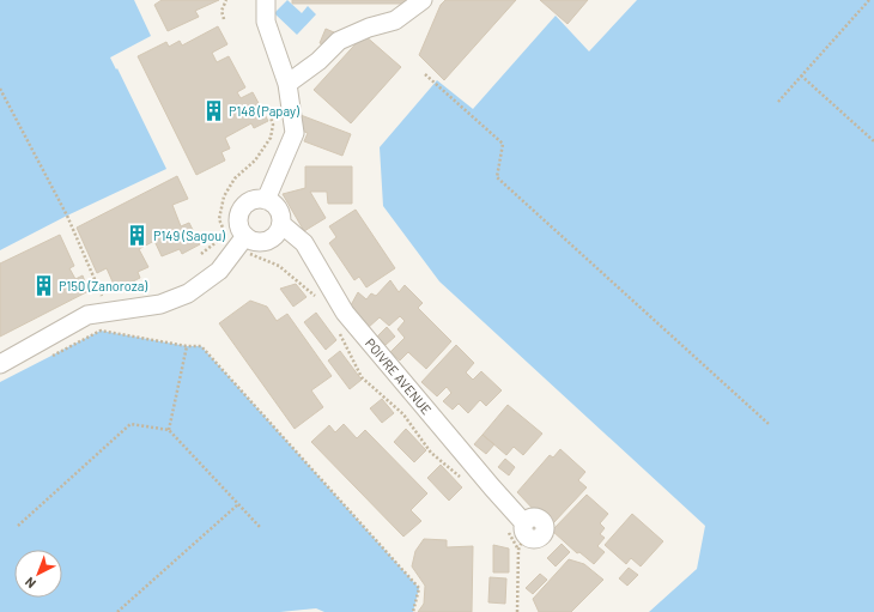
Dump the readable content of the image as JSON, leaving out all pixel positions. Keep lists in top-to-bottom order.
{
  "streets": {
    "street": ["POIVRE AVENUE"]
  },
  "places": {
    "building": ["P148 (Papay)", "P149 (Sagou)", "P150 (Zanoroza)"]
  },
  "north": "bottom left"
}
